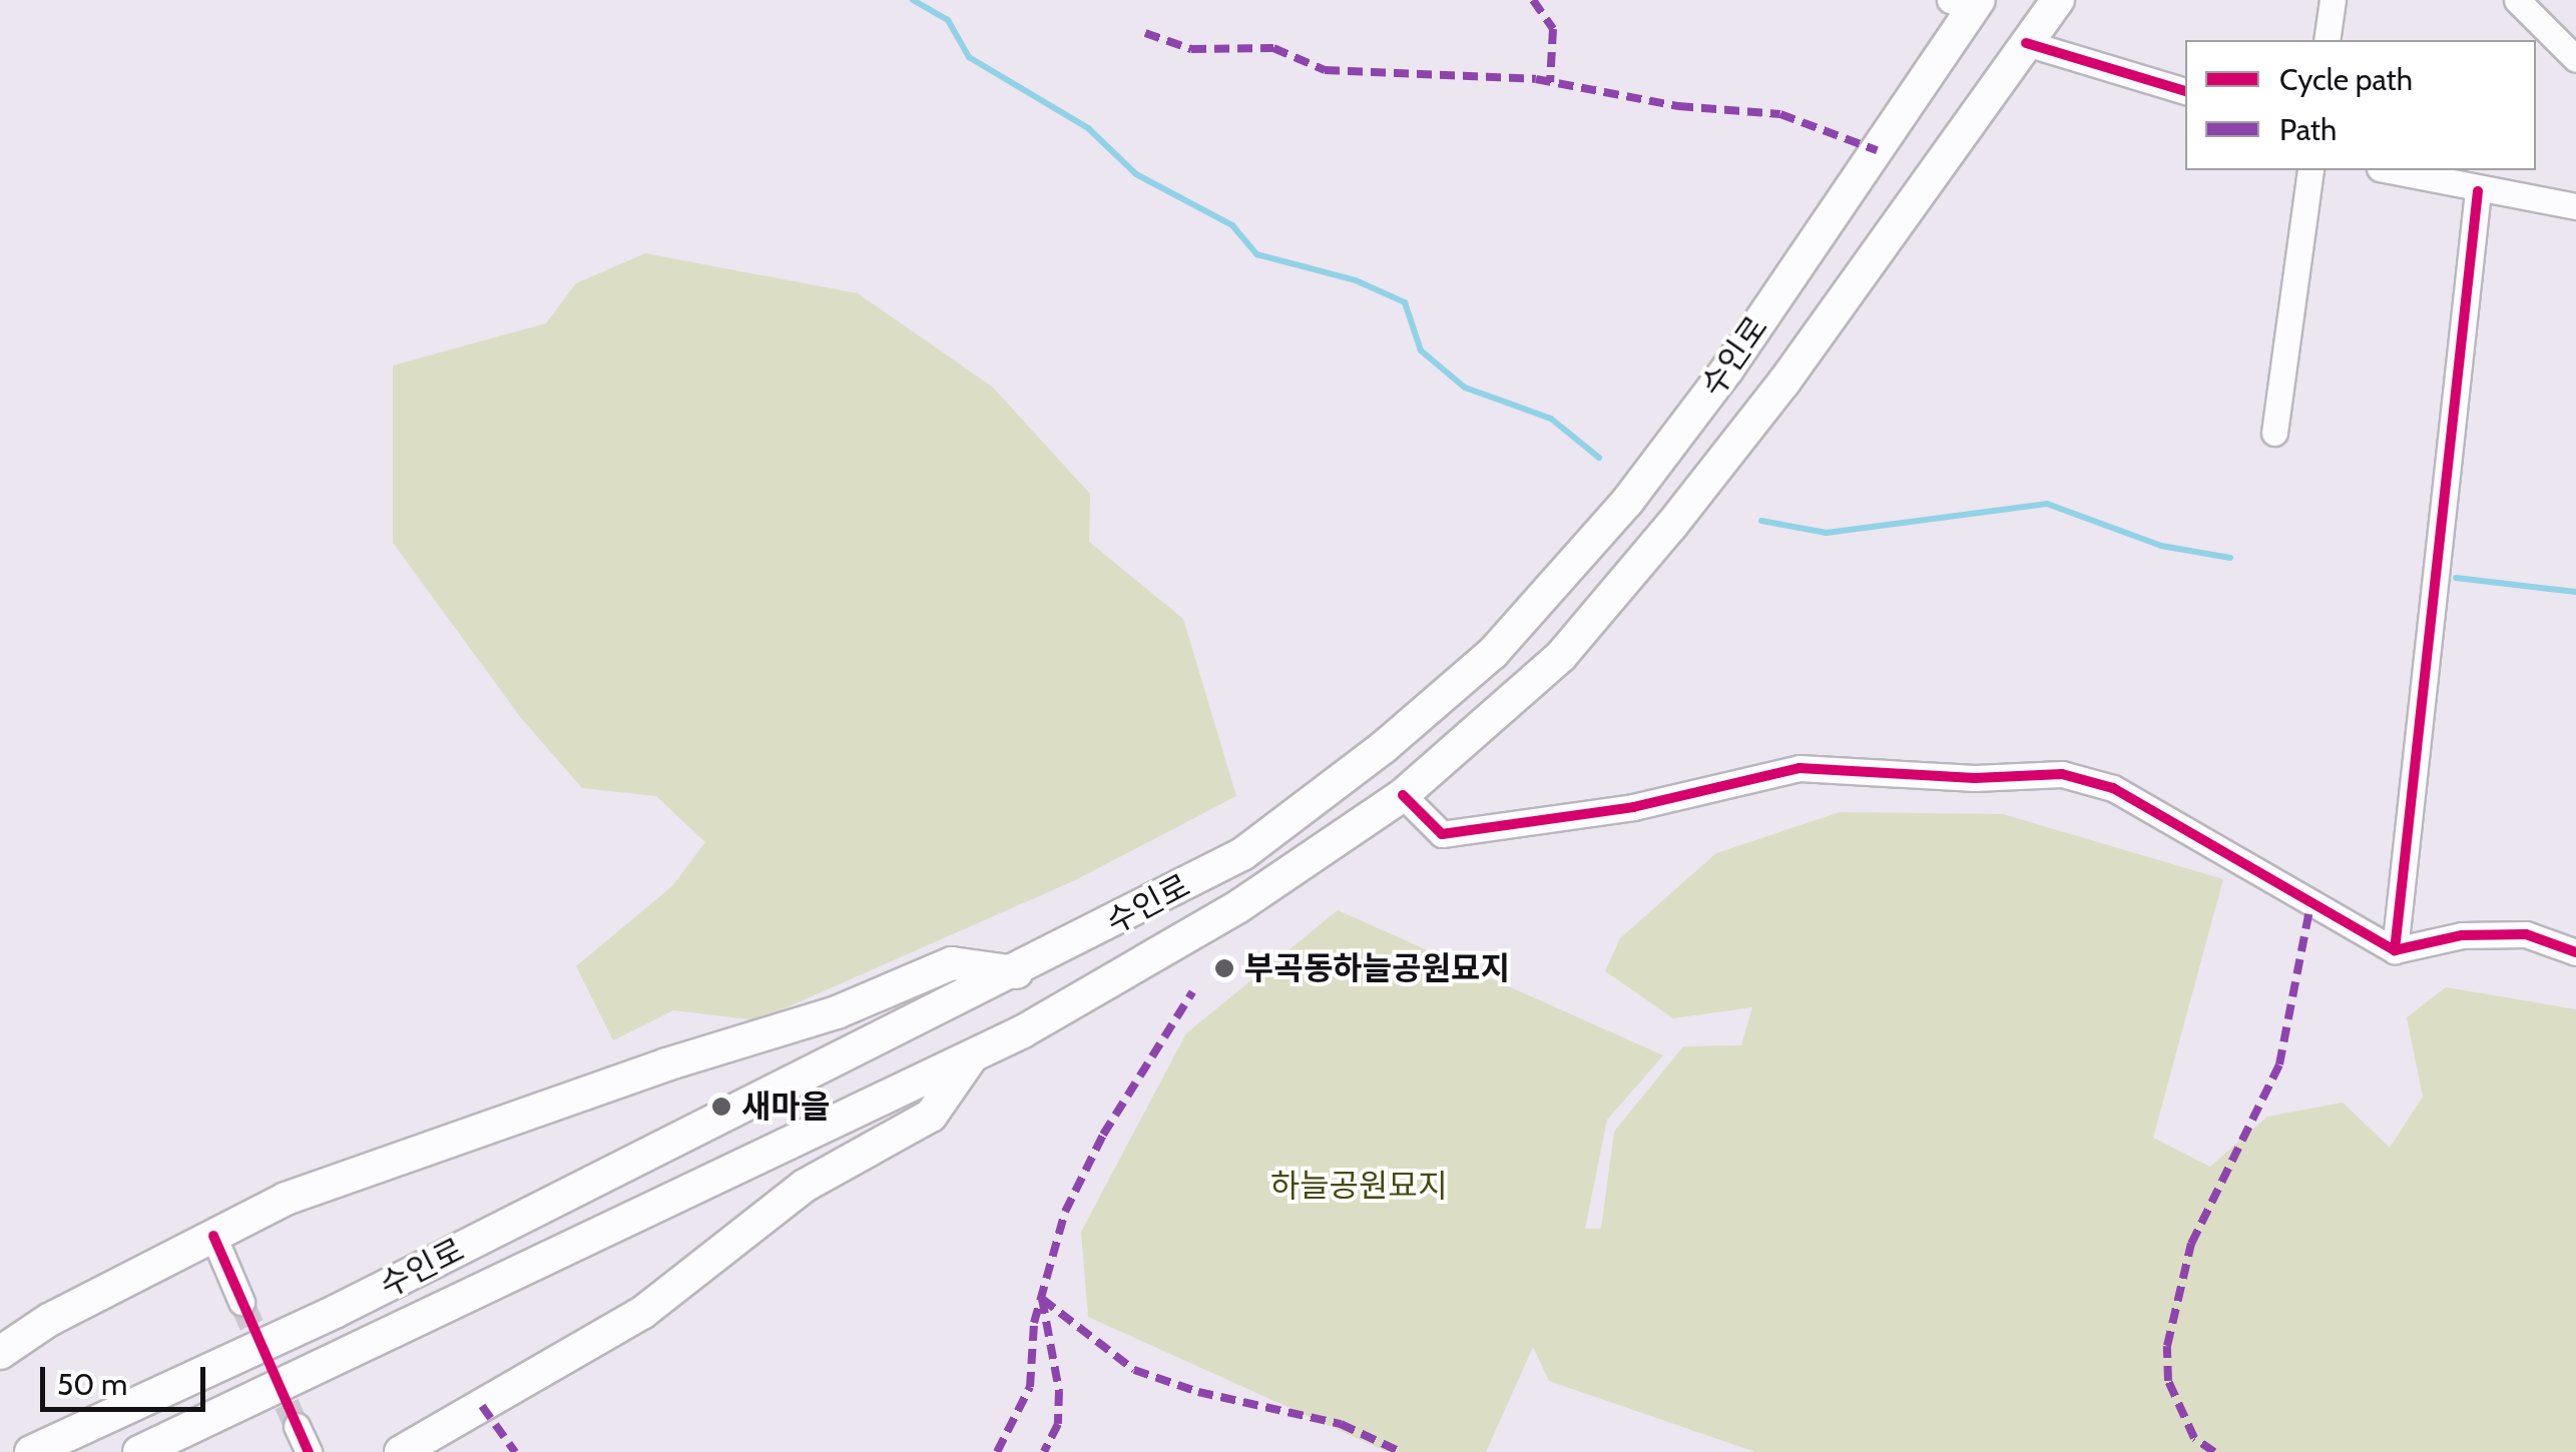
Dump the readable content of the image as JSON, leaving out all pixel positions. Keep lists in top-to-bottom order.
{
  "streets": {
    "main road": ["수인로"]
  },
  "parks": ["하늘공원묘지"],
  "places": ["부곡동하늘공원묘지", "새마을"],
  "legend": ["Cycle path", "Path"],
  "scale_bar": "50 m"
}
